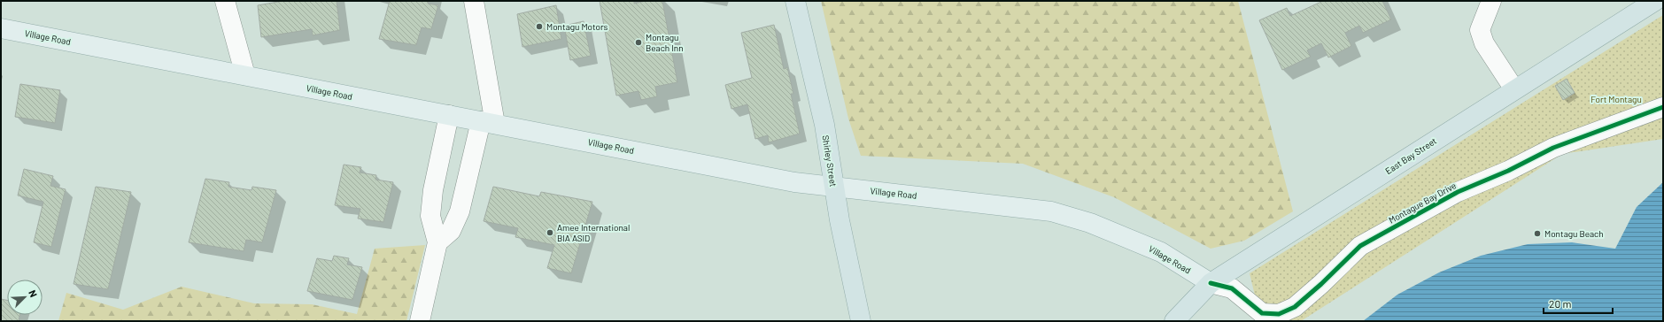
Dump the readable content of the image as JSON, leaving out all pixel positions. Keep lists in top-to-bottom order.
{
  "streets": {
    "highway": ["East Bay Street", "Shirley Street"],
    "main road": ["Village Road"],
    "street": ["Montague Bay Drive"]
  },
  "crossings": [
    ["Village Road", "East Bay Street"],
    ["Village Road", "Shirley Street"],
    ["Village Road", "Montague Bay Drive"],
    ["East Bay Street", "Montague Bay Drive"]
  ],
  "parks": ["Fort Montagu"],
  "places": [
    "Montagu Motors",
    "Montagu Beach Inn",
    "Amee International BIA ASID",
    "Montagu Beach"
  ],
  "scale_bar": "20 m",
  "north": "top right"
}
